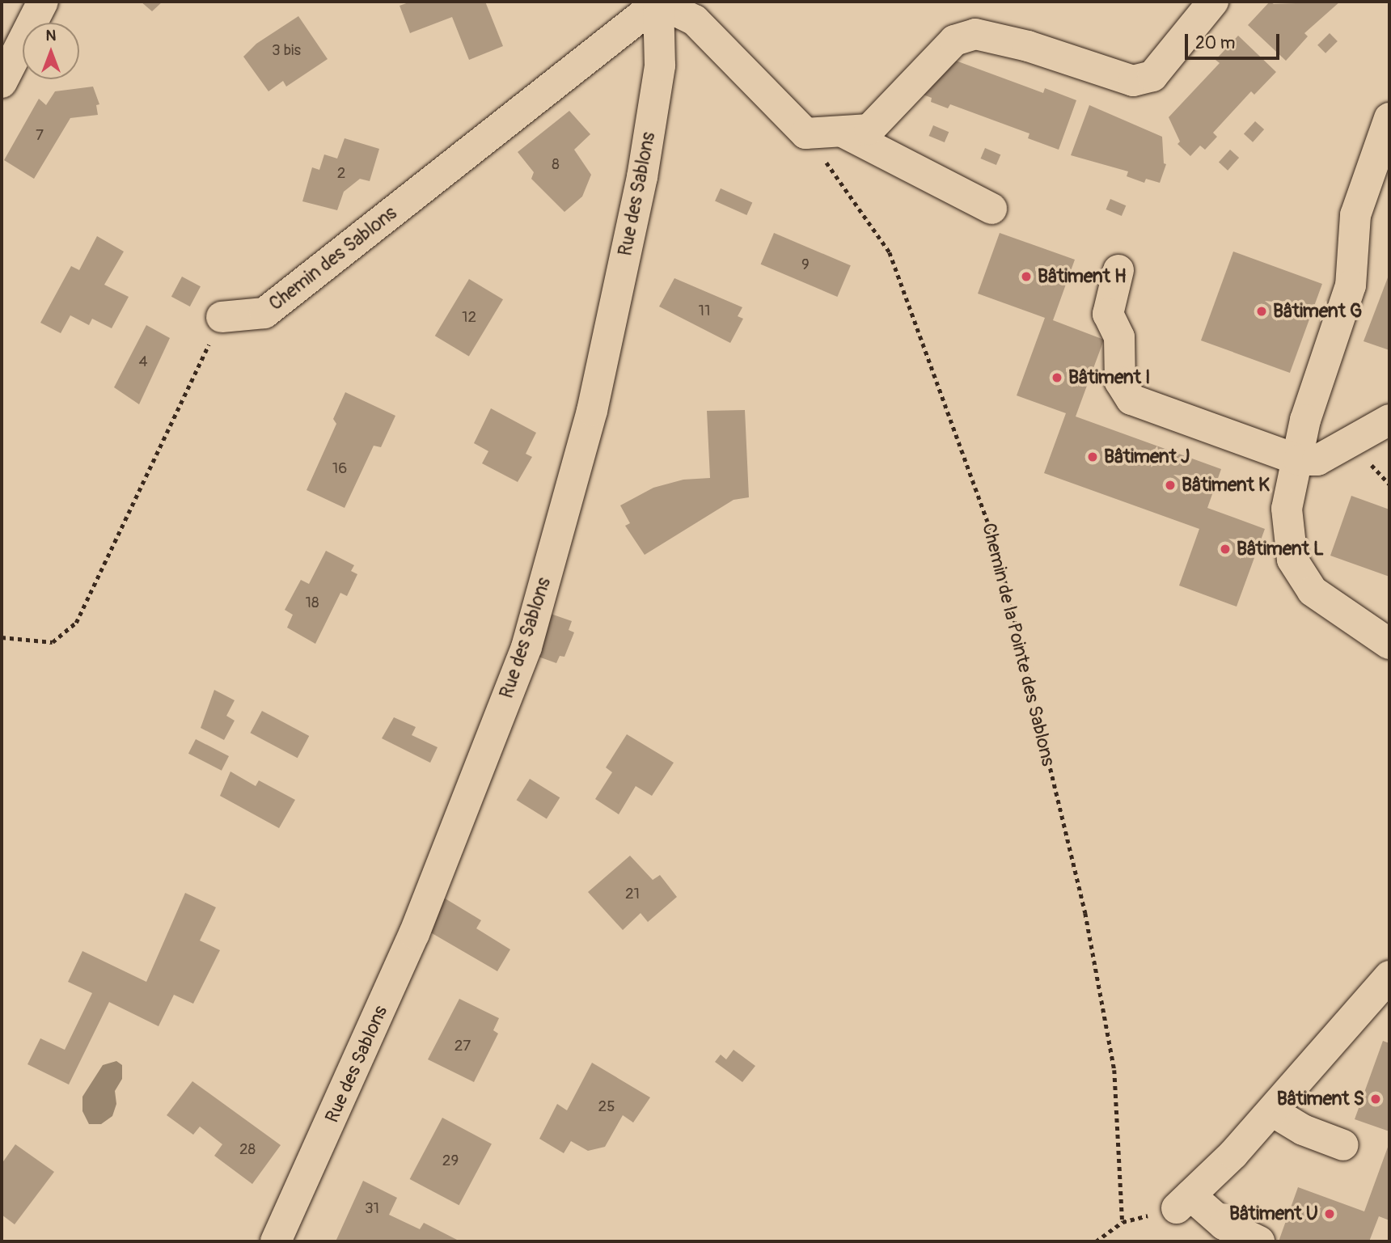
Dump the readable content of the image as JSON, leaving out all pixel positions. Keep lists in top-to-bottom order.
{
  "streets": {
    "street": ["Rue des Sablons", "Chemin des Sablons"],
    "path": ["Chemin de la Pointe des Sablons"]
  },
  "crossings": [
    ["Rue des Sablons", "Chemin des Sablons"]
  ],
  "places": [
    "Bâtiment H",
    "Bâtiment G",
    "Bâtiment I",
    "Bâtiment J",
    "Bâtiment K",
    "Bâtiment L",
    "Bâtiment S",
    "Bâtiment U"
  ],
  "house_numbers": [
    "3 bis",
    "7",
    "8",
    "2",
    "9",
    "11",
    "12",
    "4",
    "16",
    "18",
    "21",
    "27",
    "25",
    "28",
    "29",
    "31"
  ],
  "scale_bar": "20 m",
  "north": "top"
}
